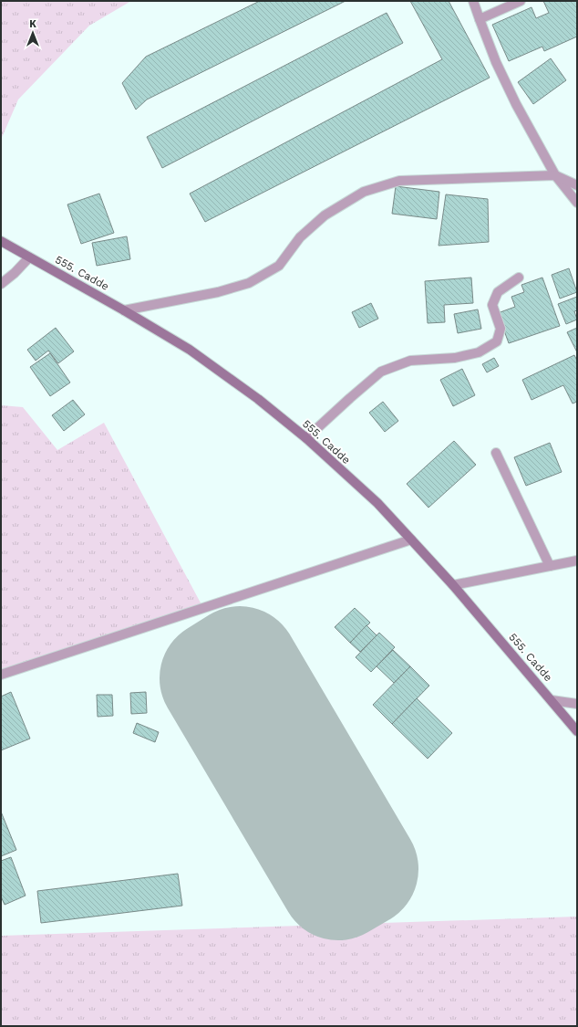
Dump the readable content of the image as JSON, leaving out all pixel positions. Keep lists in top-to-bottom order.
{
  "streets": {
    "street": ["555. Cadde"]
  },
  "north": "top"
}
